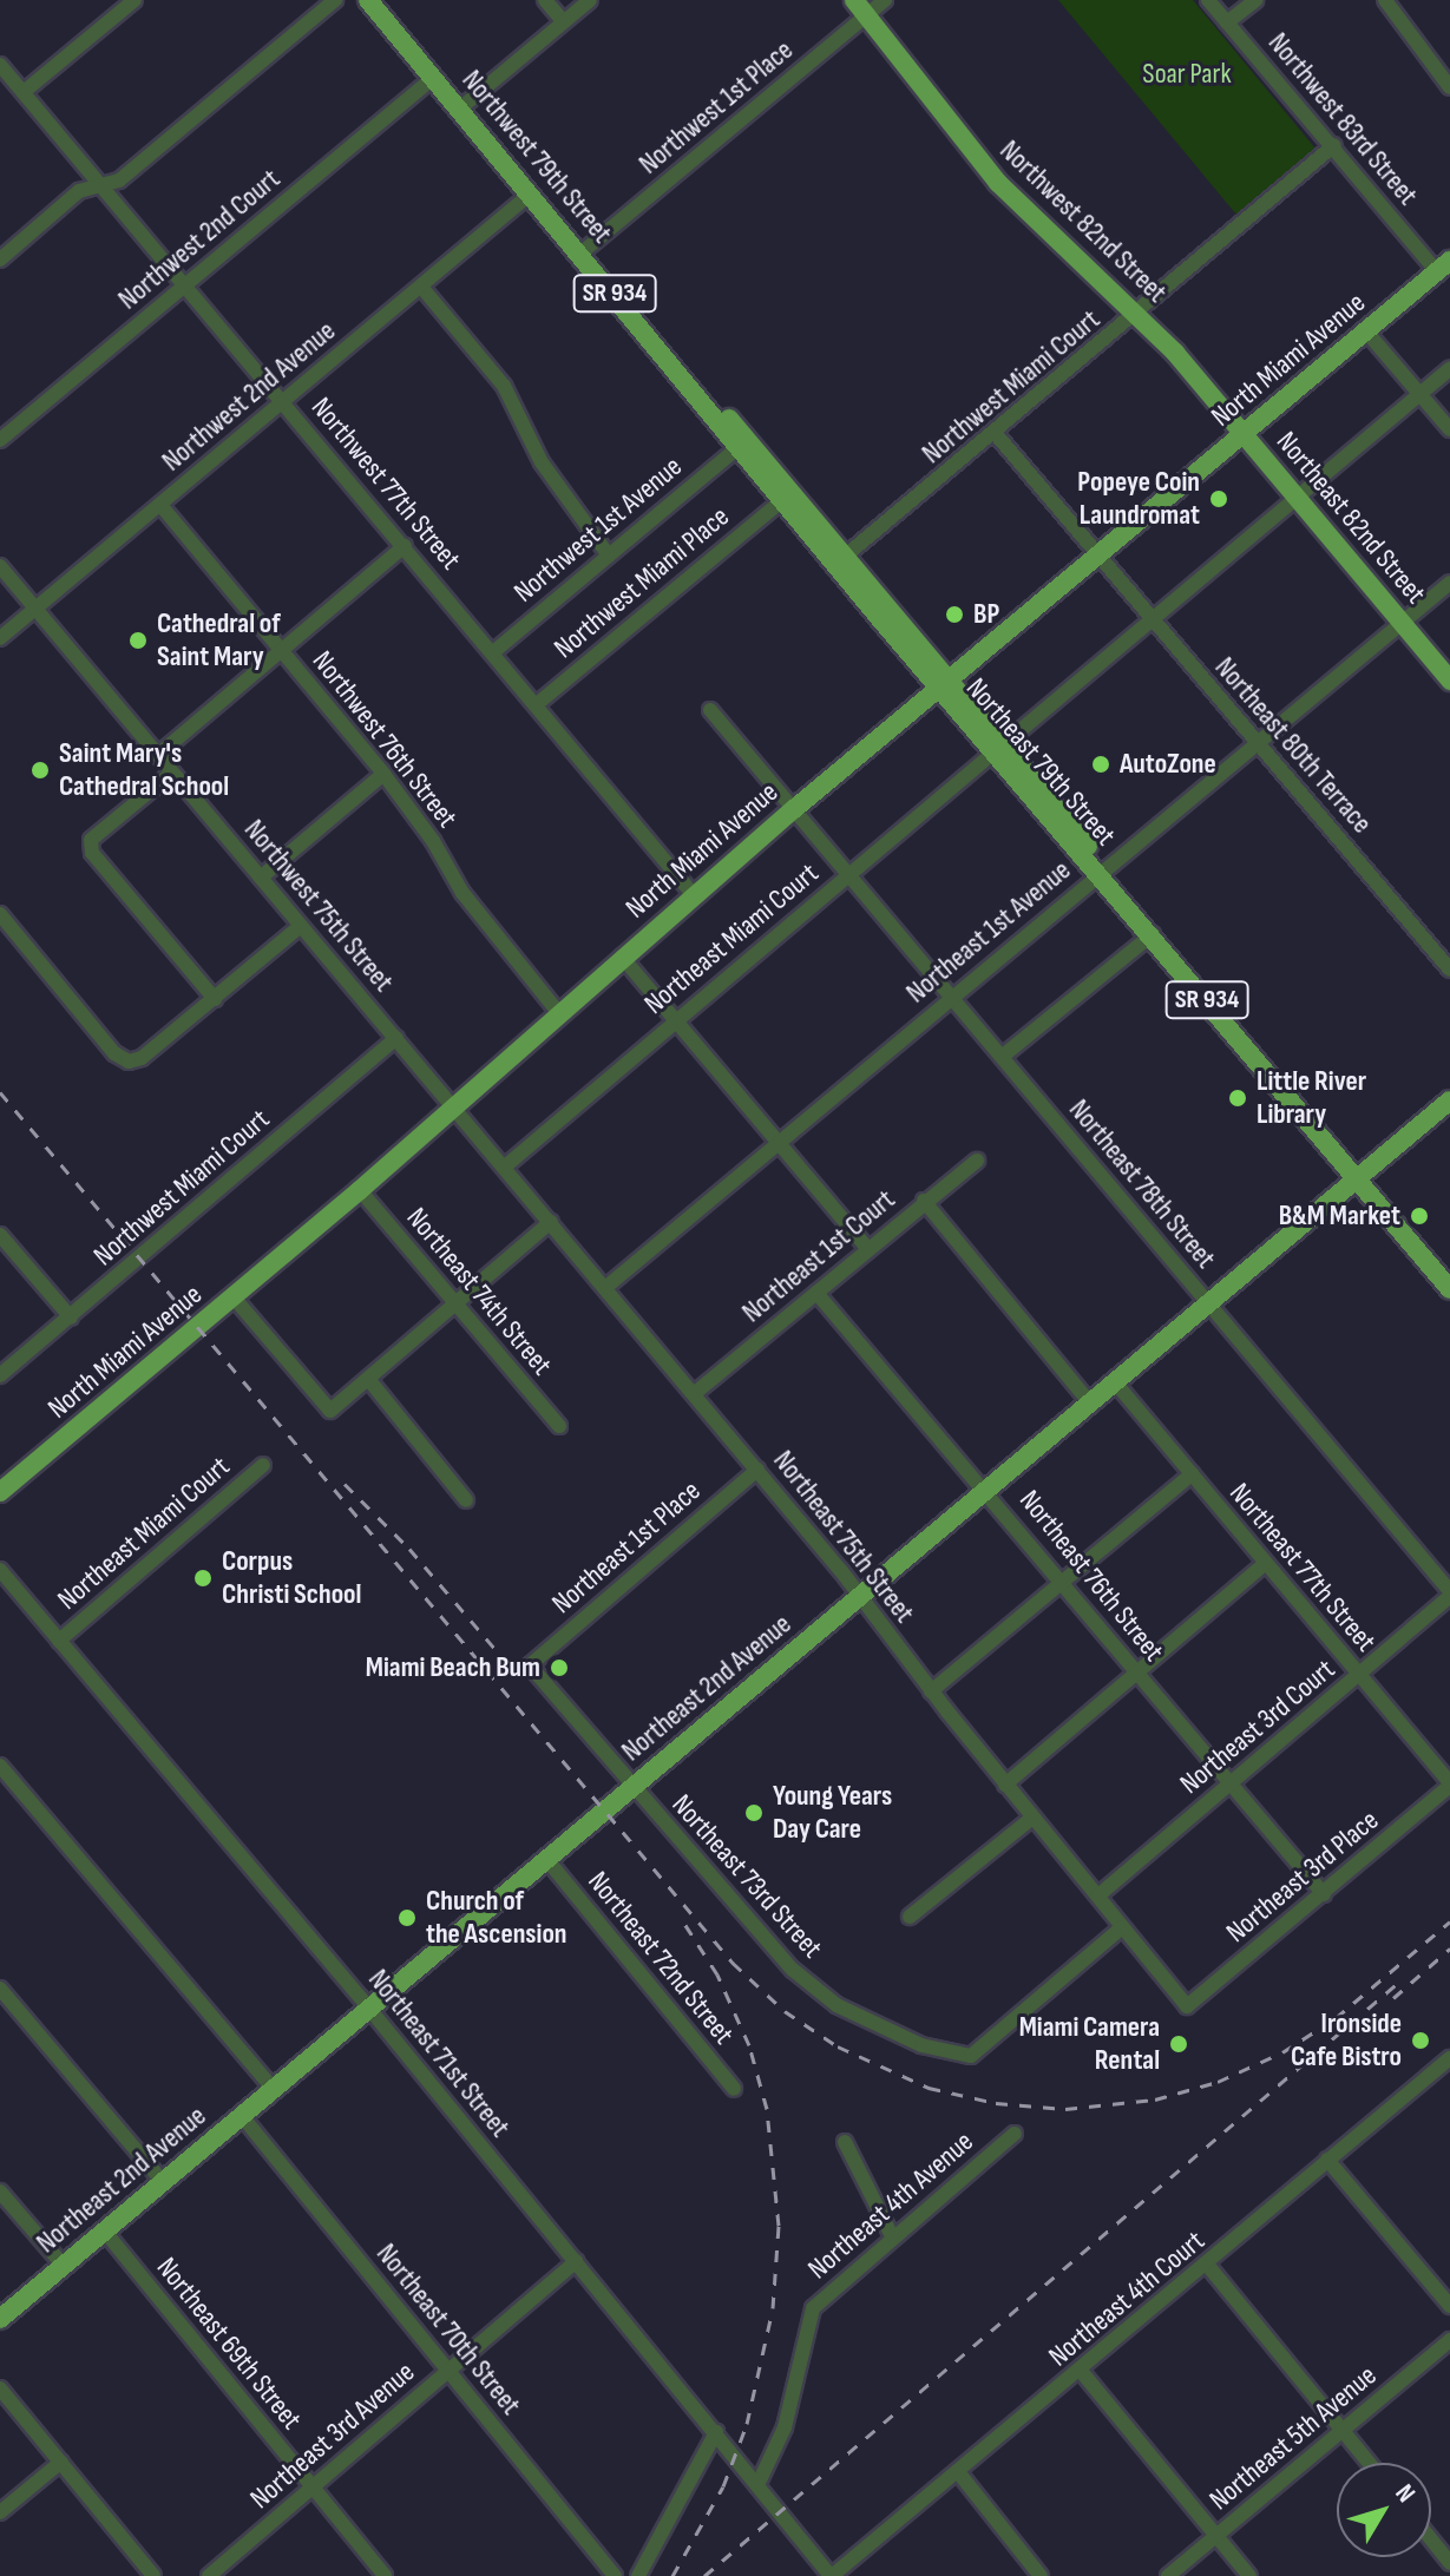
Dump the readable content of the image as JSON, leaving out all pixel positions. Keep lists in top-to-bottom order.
{
  "streets": {
    "main road": [
      "Northwest 79th Street",
      "Northwest 82nd Street",
      "SR 934",
      "North Miami Avenue",
      "Northeast 82nd Street",
      "Northeast 79th Street",
      "Northeast 2nd Avenue"
    ],
    "street": [
      "Northwest 1st Place",
      "Northwest 83rd Street",
      "Northwest 2nd Court",
      "Northwest Miami Court",
      "Northwest 2nd Avenue",
      "Northwest 77th Street",
      "Northwest 1st Avenue",
      "Northwest Miami Place",
      "Northwest 76th Street",
      "Northeast 80th Terrace",
      "Northwest 75th Street",
      "Northeast 1st Avenue",
      "Northeast Miami Court",
      "Northeast 78th Street",
      "Northeast 1st Court",
      "Northeast 74th Street",
      "Northeast 75th Street",
      "Northeast 1st Place",
      "Northeast 77th Street",
      "Northeast 76th Street",
      "Northeast 3rd Court",
      "Northeast 73rd Street",
      "Northeast 3rd Place",
      "Northeast 72nd Street",
      "Northeast 71st Street",
      "Northeast 4th Avenue",
      "Northeast 4th Court",
      "Northeast 70th Street",
      "Northeast 69th Street",
      "Northeast 3rd Avenue",
      "Northeast 5th Avenue"
    ]
  },
  "crossings": [
    ["Northwest 1st Place", "Northwest 79th Street"],
    ["Northwest 1st Place", "Northwest 82nd Street"],
    ["Northwest 83rd Street", "North Miami Avenue"],
    ["Northwest 83rd Street", "Northwest Miami Court"],
    ["Northwest 79th Street", "Northwest 2nd Court"],
    ["Northwest 79th Street", "North Miami Avenue"],
    ["Northwest 79th Street", "Northwest Miami Court"],
    ["Northwest 79th Street", "Northwest 2nd Avenue"],
    ["Northwest 79th Street", "Northwest 1st Avenue"],
    ["Northwest 79th Street", "Northwest Miami Place"],
    ["Northwest 79th Street", "Northeast 79th Street"],
    ["Northwest 82nd Street", "North Miami Avenue"],
    ["Northwest 82nd Street", "Northwest Miami Court"],
    ["Northwest 82nd Street", "Northeast 82nd Street"],
    ["Northwest 2nd Court", "Northwest 77th Street"],
    ["North Miami Avenue", "Northwest 77th Street"],
    ["North Miami Avenue", "Northeast 82nd Street"],
    ["North Miami Avenue", "Northwest 76th Street"],
    ["North Miami Avenue", "Northeast 80th Terrace"],
    ["North Miami Avenue", "Northeast 79th Street"],
    ["North Miami Avenue", "Northwest 75th Street"],
    ["North Miami Avenue", "Northeast 78th Street"],
    ["North Miami Avenue", "Northeast 74th Street"],
    ["North Miami Avenue", "Northeast 75th Street"],
    ["Northwest Miami Court", "Northeast 80th Terrace"],
    ["Northwest Miami Court", "Northwest 75th Street"],
    ["Northwest 2nd Avenue", "Northwest 77th Street"],
    ["Northwest 2nd Avenue", "Northwest 76th Street"],
    ["Northwest 2nd Avenue", "Northwest 75th Street"],
    ["Northwest 77th Street", "Northwest 1st Avenue"],
    ["Northwest 77th Street", "Northwest Miami Place"],
    ["Northeast 82nd Street", "Northeast 1st Avenue"],
    ["Northeast 82nd Street", "Northeast Miami Court"],
    ["Northeast 80th Terrace", "Northeast 1st Avenue"],
    ["Northeast 80th Terrace", "Northeast Miami Court"],
    ["Northeast 79th Street", "Northeast 1st Avenue"],
    ["Northeast 79th Street", "Northeast Miami Court"],
    ["Northeast 79th Street", "Northeast 2nd Avenue"],
    ["Northwest 75th Street", "Northeast 75th Street"],
    ["Northeast 1st Avenue", "Northeast 78th Street"],
    ["Northeast 1st Avenue", "Northeast 75th Street"],
    ["Northeast Miami Court", "Northeast 78th Street"],
    ["Northeast Miami Court", "Northeast 75th Street"],
    ["Northeast Miami Court", "Northeast 71st Street"],
    ["Northeast 78th Street", "Northeast 2nd Avenue"],
    ["Northeast 78th Street", "Northeast 3rd Court"],
    ["Northeast 1st Court", "Northeast 75th Street"],
    ["Northeast 1st Court", "Northeast 76th Street"],
    ["Northeast 75th Street", "Northeast 1st Place"],
    ["Northeast 75th Street", "Northeast 2nd Avenue"],
    ["Northeast 75th Street", "Northeast 3rd Court"],
    ["Northeast 75th Street", "Northeast 73rd Street"],
    ["Northeast 75th Street", "Northeast 3rd Place"],
    ["Northeast 1st Place", "Northeast 73rd Street"],
    ["Northeast 77th Street", "Northeast 2nd Avenue"],
    ["Northeast 77th Street", "Northeast 3rd Court"],
    ["Northeast 77th Street", "Northeast 3rd Place"],
    ["Northeast 76th Street", "Northeast 2nd Avenue"],
    ["Northeast 76th Street", "Northeast 3rd Court"],
    ["Northeast 76th Street", "Northeast 3rd Place"],
    ["Northeast 2nd Avenue", "Northeast 73rd Street"],
    ["Northeast 2nd Avenue", "Northeast 72nd Street"],
    ["Northeast 2nd Avenue", "Northeast 71st Street"],
    ["Northeast 2nd Avenue", "Northeast 70th Street"],
    ["Northeast 2nd Avenue", "Northeast 69th Street"],
    ["Northeast 71st Street", "Northeast 4th Avenue"],
    ["Northeast 71st Street", "Northeast 4th Court"],
    ["Northeast 71st Street", "Northeast 3rd Avenue"],
    ["Northeast 70th Street", "Northeast 3rd Avenue"],
    ["Northeast 69th Street", "Northeast 3rd Avenue"]
  ],
  "parks": ["Soar Park"],
  "places": [
    "Popeye Coin Laundromat",
    "BP",
    "Cathedral of Saint Mary",
    "AutoZone",
    "Saint Mary's Cathedral School",
    "Little River Library",
    "B&M Market",
    "Corpus Christi School",
    "Miami Beach Bum",
    "Young Years Day Care",
    "Church of the Ascension",
    "Ironside Cafe Bistro",
    "Miami Camera Rental"
  ],
  "north": "top right"
}
